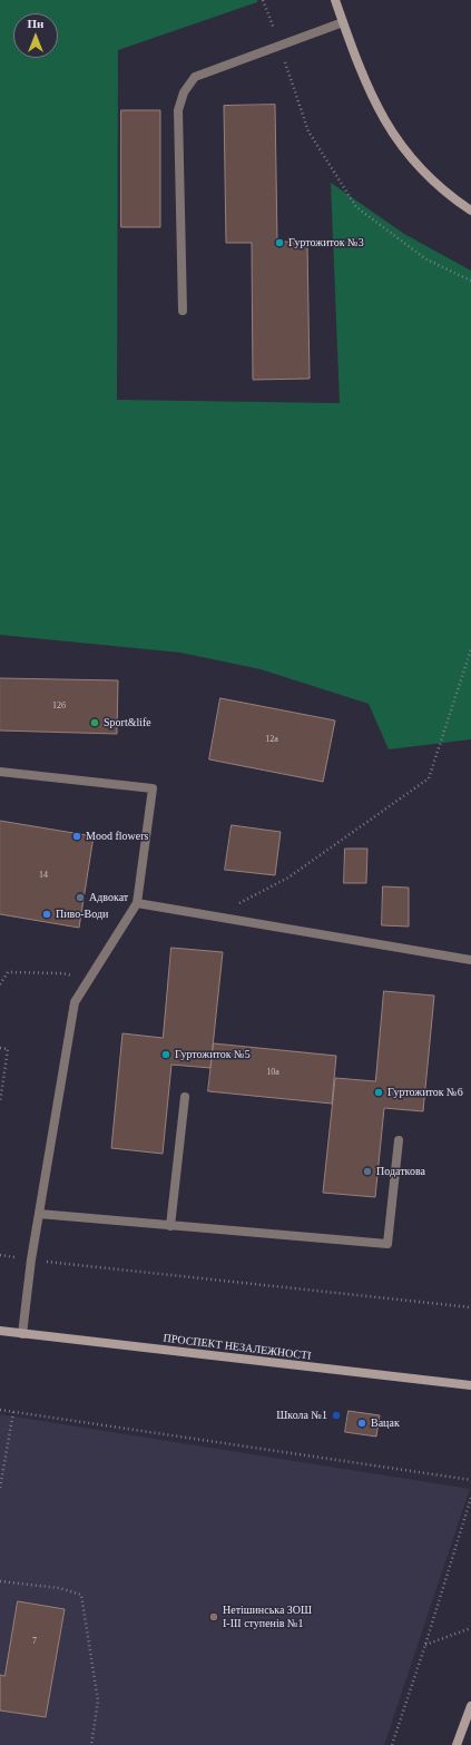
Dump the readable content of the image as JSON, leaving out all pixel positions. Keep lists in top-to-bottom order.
{
  "streets": {
    "main road": ["ПРОСПЕКТ НЕЗАЛЕЖНОСТІ"]
  },
  "places": [
    "Гуртожиток №3",
    "Sport&life",
    "Mood flowers",
    "Адвокат",
    "Пиво-Води",
    "Гуртожиток №5",
    "Гуртожиток №6",
    "Податкова",
    "Школа №1",
    "Вацак",
    "Нетішинська ЗОШ І-ІІІ ступенів №1"
  ],
  "house_numbers": [
    "12б",
    "12а",
    "14",
    "10а",
    "7"
  ],
  "north": "top"
}
